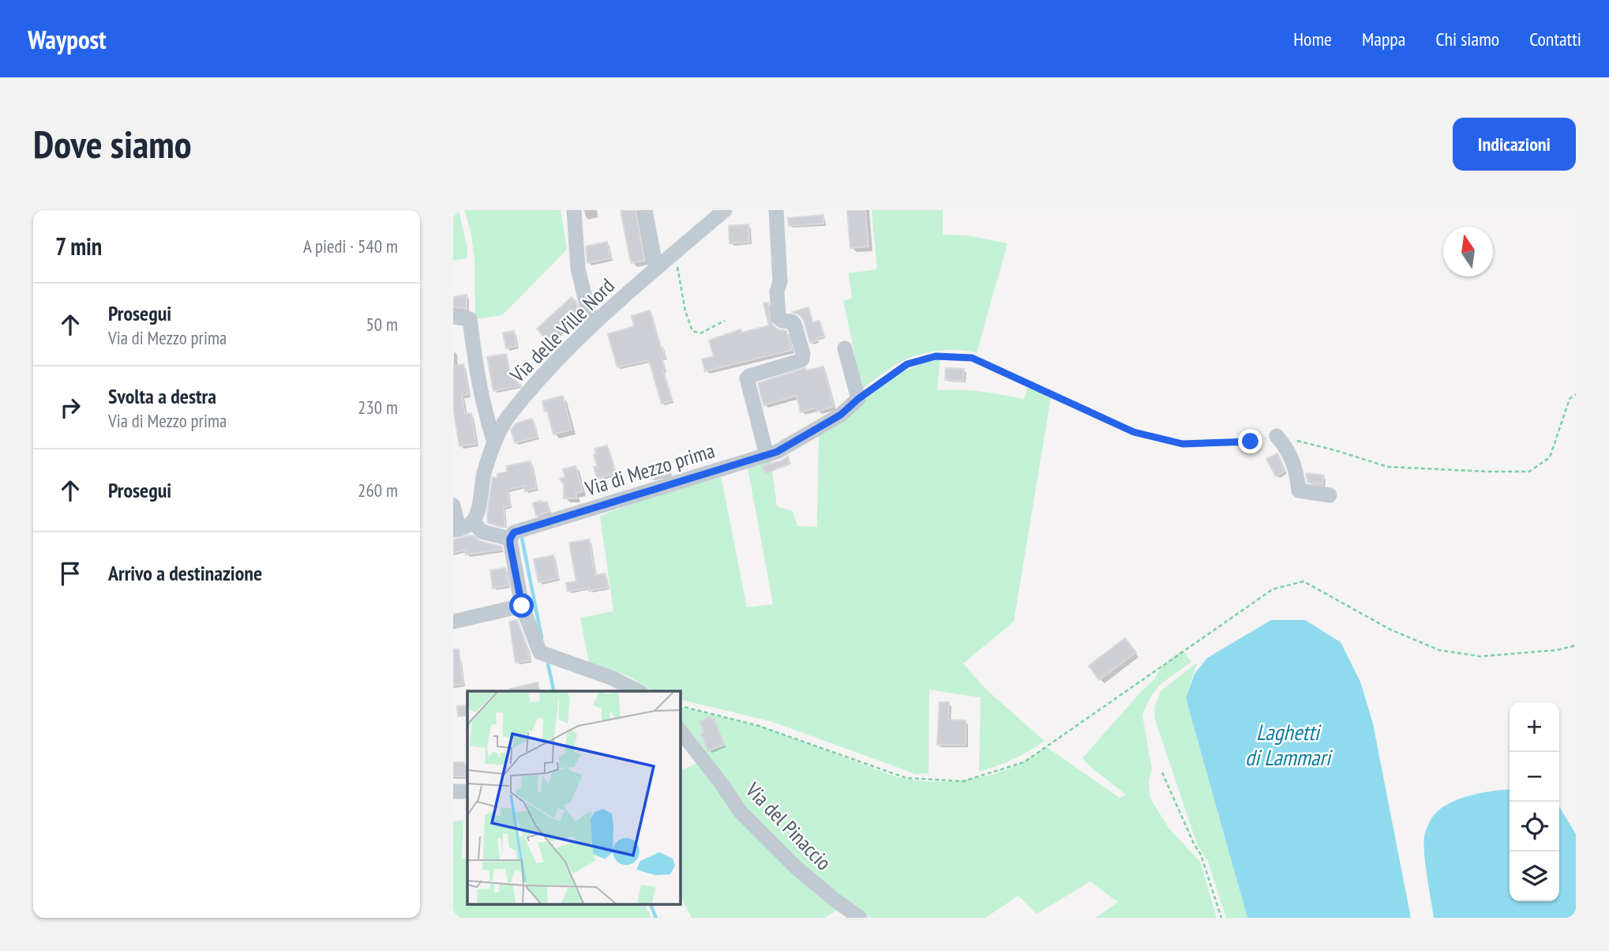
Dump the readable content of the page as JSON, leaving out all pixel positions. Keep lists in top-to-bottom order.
{
  "streets": {
    "street": ["Via delle Ville Nord", "Via di Mezzo prima", "Via del Pinaccio"]
  },
  "water": ["Laghetti di Lammari"],
  "north": "top",
  "page": {
    "header": "Waypost",
    "nav": [
      "Home",
      "Mappa",
      "Chi siamo",
      "Contatti"
    ],
    "buttons": "Indicazioni",
    "title": "Dove siamo",
    "heading": ["7 min", "A piedi · 540 m"],
    "list": [
      ["Prosegui", "Via di Mezzo prima", "50 m"],
      ["Svolta a destra", "Via di Mezzo prima", "230 m"],
      ["Prosegui", "260 m"],
      "Arrivo a destinazione"
    ],
    "map_buttons": ["+", "−"]
  }
}
